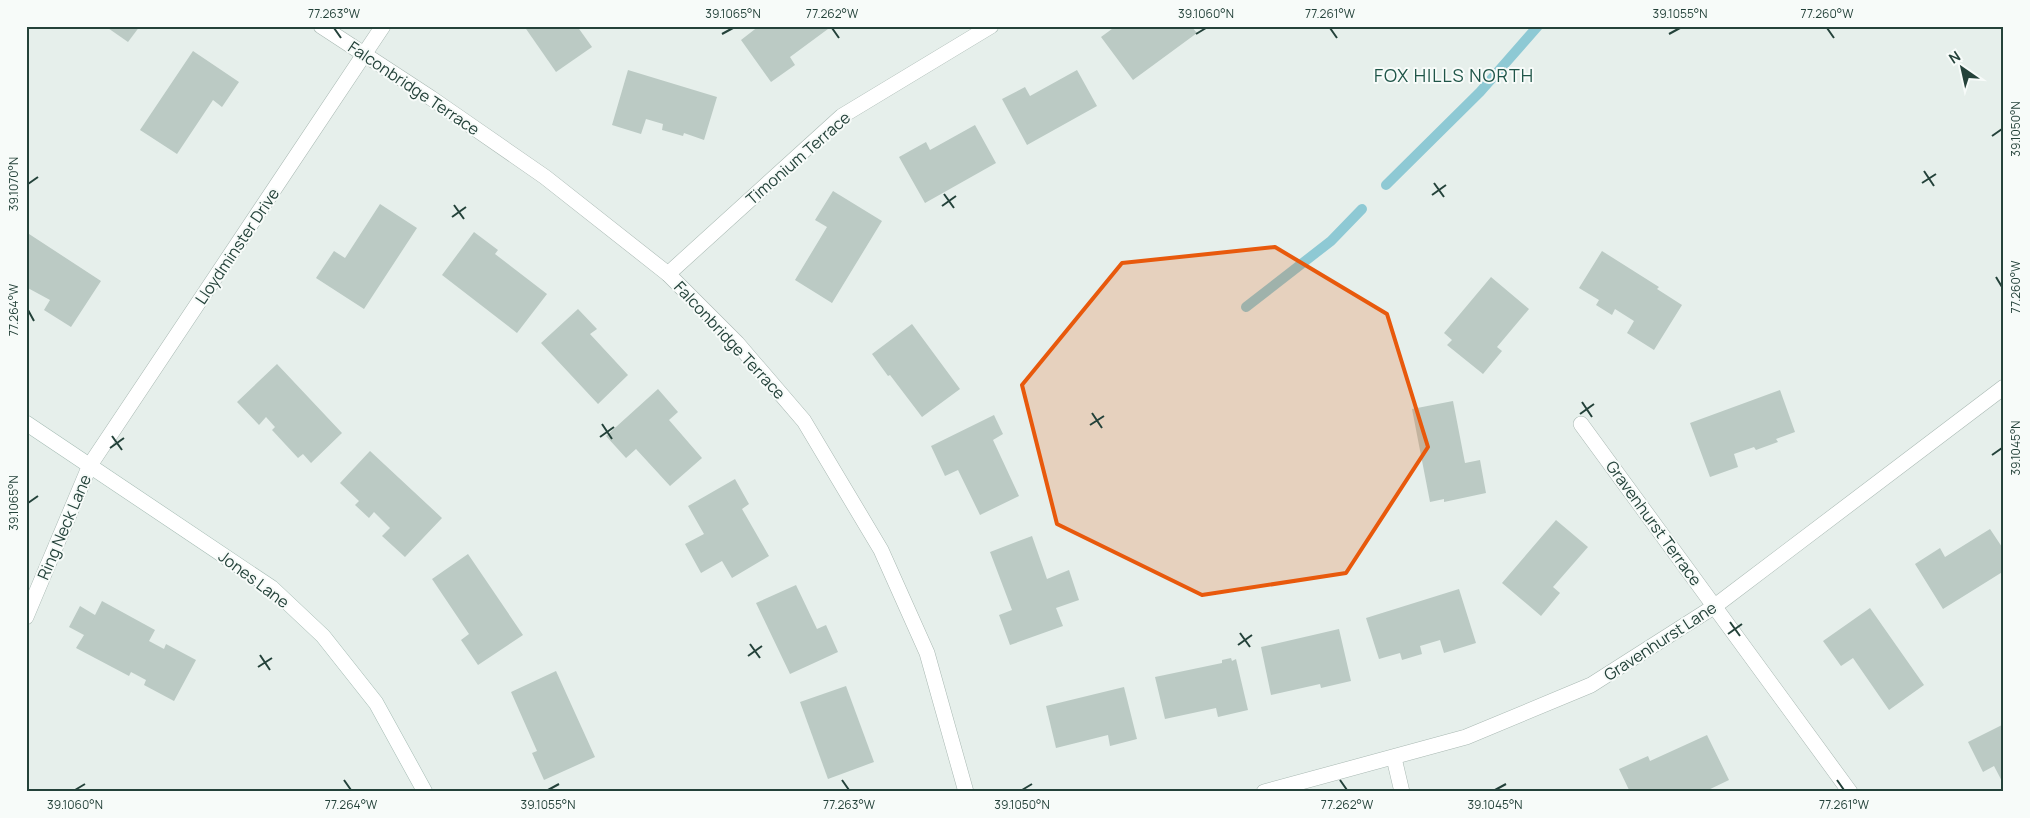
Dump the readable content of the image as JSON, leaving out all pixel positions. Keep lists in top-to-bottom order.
{
  "streets": {
    "street": [
      "Falconbridge Terrace",
      "Timonium Terrace",
      "Lloydminster Drive",
      "Gravenhurst Terrace",
      "Ring Neck Lane",
      "Jones Lane",
      "Gravenhurst Lane"
    ]
  },
  "crossings": [
    ["Falconbridge Terrace", "Timonium Terrace"],
    ["Falconbridge Terrace", "Lloydminster Drive"],
    ["Lloydminster Drive", "Ring Neck Lane"],
    ["Lloydminster Drive", "Jones Lane"],
    ["Gravenhurst Terrace", "Gravenhurst Lane"],
    ["Ring Neck Lane", "Jones Lane"]
  ],
  "districts": ["FOX HILLS NORTH"],
  "north": "top left",
  "coordinates": [
    "77.263°W",
    "39.1065°N",
    "77.262°W",
    "39.1060°N",
    "77.261°W",
    "39.1055°N",
    "77.260°W",
    "39.1050°N",
    "39.1070°N",
    "77.264°W",
    "39.1045°N"
  ]
}
